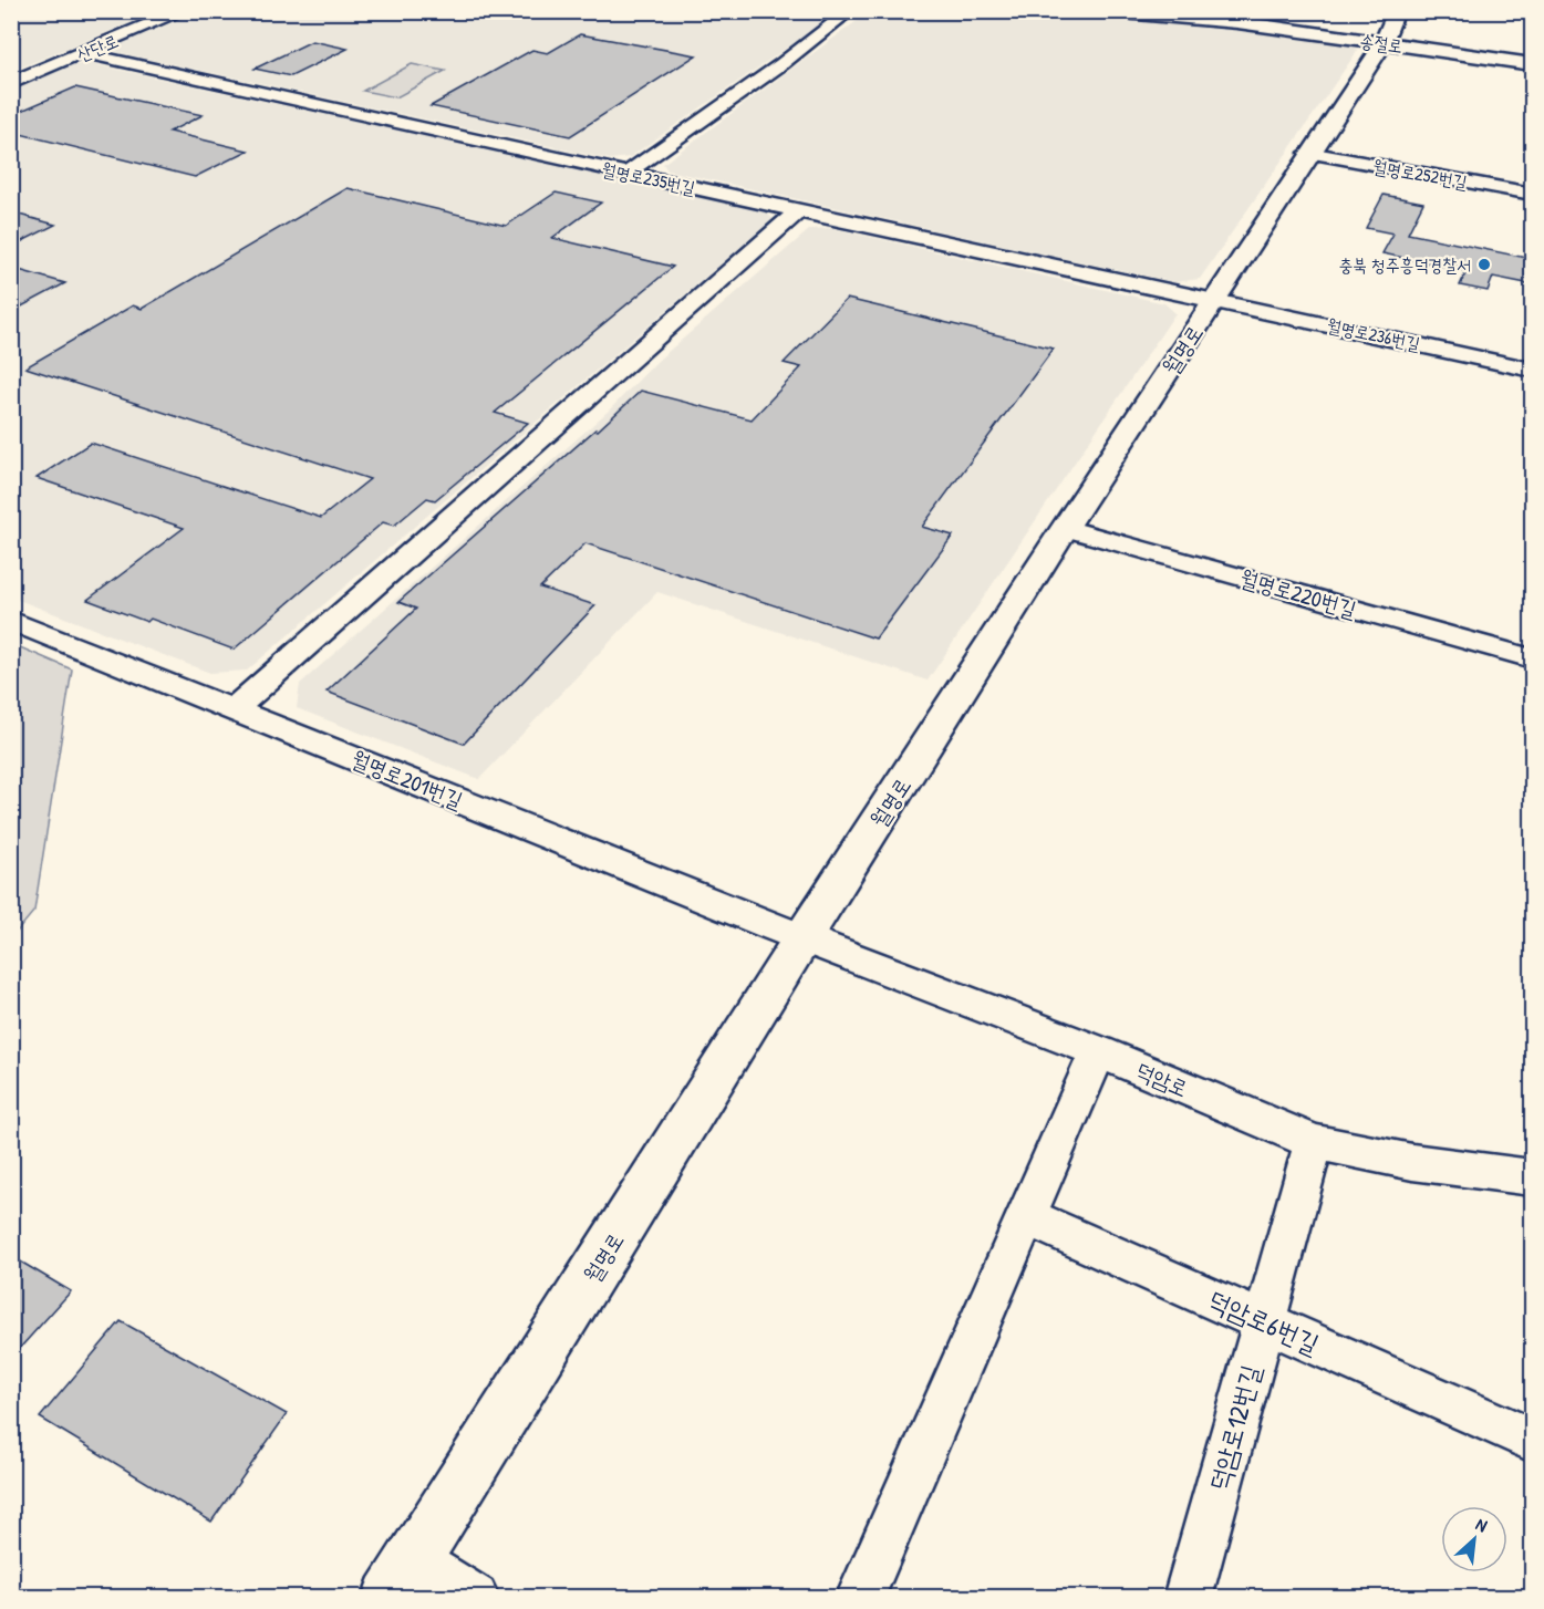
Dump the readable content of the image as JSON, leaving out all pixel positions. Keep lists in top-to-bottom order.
{
  "streets": {
    "street": [
      "송절로",
      "산단로",
      "월명로252번길",
      "월명로235번길",
      "월명로236번길",
      "월명로",
      "월명로220번길",
      "월명로201번길",
      "덕암로",
      "덕암로6번길",
      "덕암로12번길"
    ]
  },
  "crossings": [
    ["송절로", "월명로"],
    ["산단로", "월명로235번길"],
    ["월명로252번길", "월명로"],
    ["월명로235번길", "월명로236번길"],
    ["월명로235번길", "월명로"],
    ["월명로236번길", "월명로"],
    ["월명로", "월명로220번길"],
    ["월명로", "월명로201번길"],
    ["월명로", "덕암로"],
    ["월명로201번길", "덕암로"],
    ["덕암로", "덕암로12번길"],
    ["덕암로6번길", "덕암로12번길"]
  ],
  "places": ["충북 청주흥덕경찰서"],
  "north": "top right"
}
